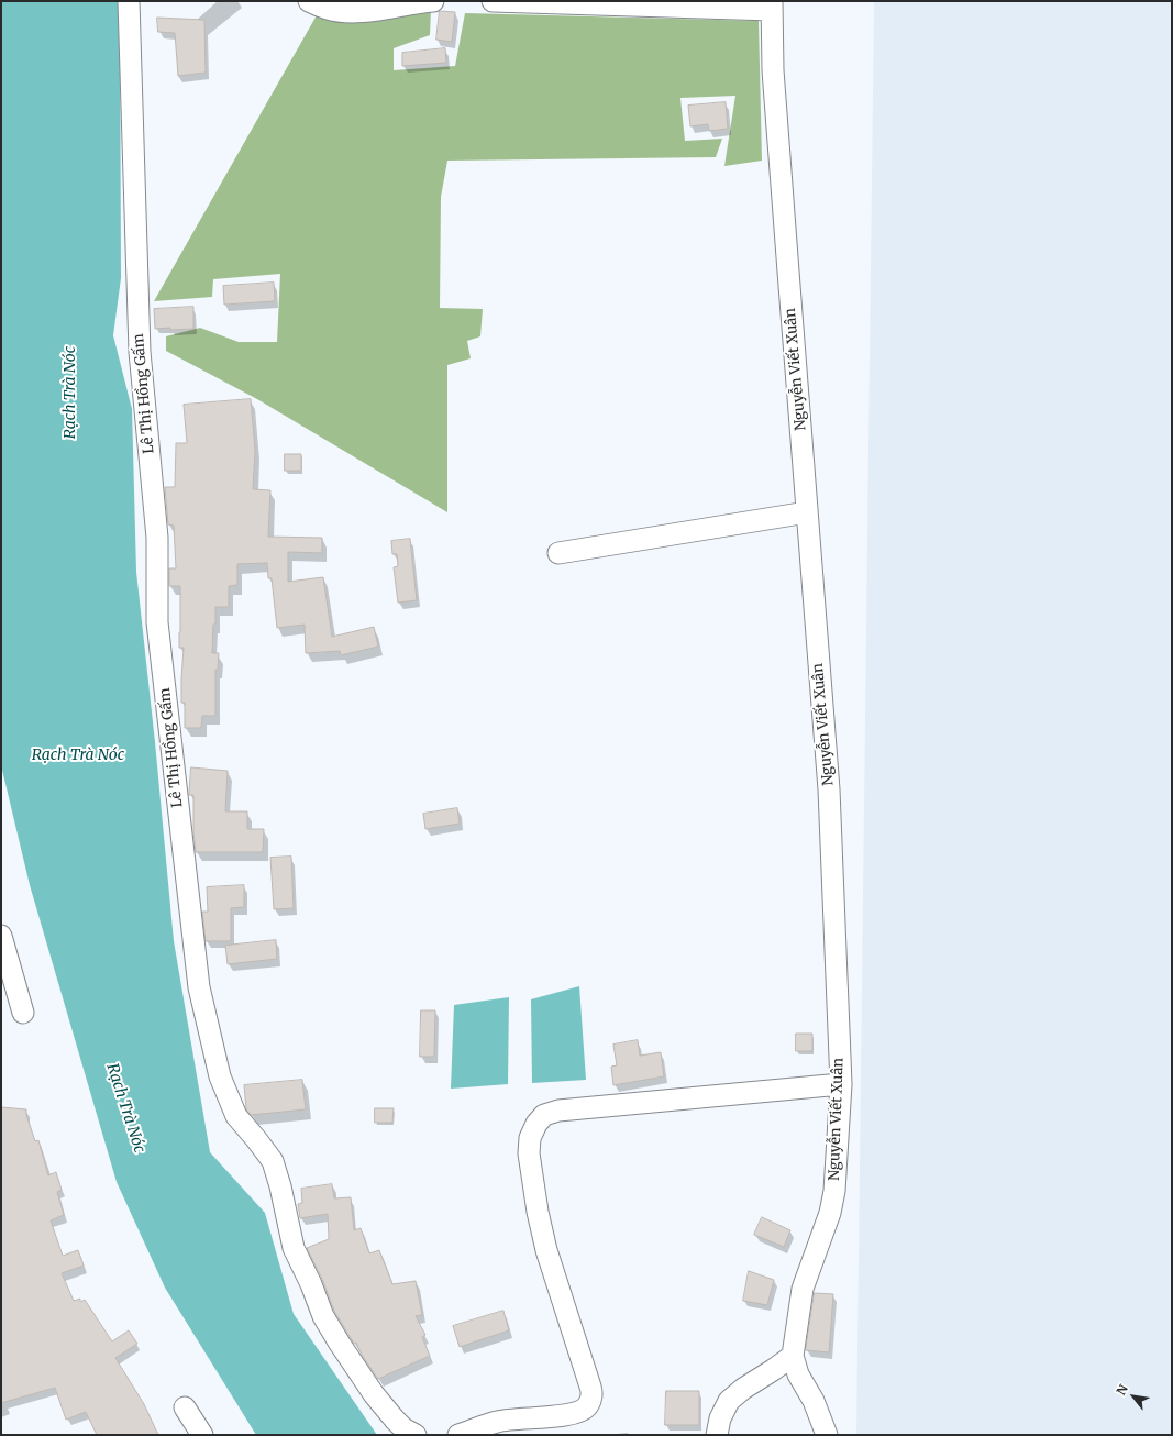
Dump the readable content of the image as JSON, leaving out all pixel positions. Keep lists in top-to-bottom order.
{
  "streets": {
    "street": ["Nguyễn Viết Xuân", "Lê Thị Hồng Gấm"]
  },
  "water": ["Rạch Trà Nóc"],
  "north": "top left"
}
